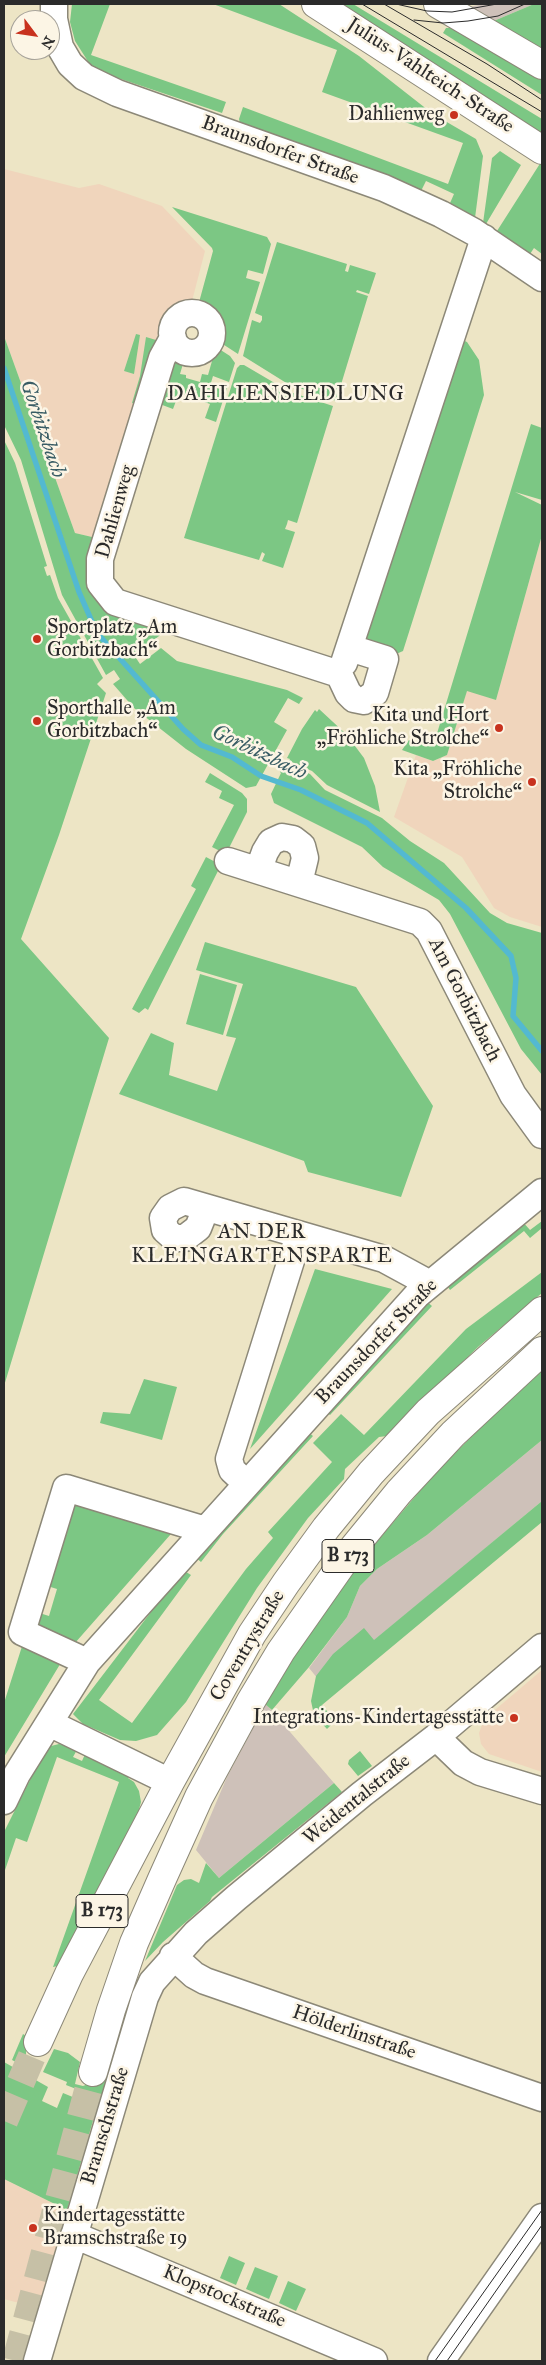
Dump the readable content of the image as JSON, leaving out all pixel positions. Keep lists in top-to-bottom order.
{
  "streets": {
    "main road": ["Julius-Vahlteich-Straße", "B 173", "Coventrystraße"],
    "street": [
      "Braunsdorfer Straße",
      "Dahlienweg",
      "Am Gorbitzbach",
      "Weidentalstraße",
      "Hölderlinstraße",
      "Bramschstraße",
      "Klopstockstraße"
    ]
  },
  "crossings": [
    ["Weidentalstraße", "Hölderlinstraße"],
    ["Weidentalstraße", "Bramschstraße"],
    ["Hölderlinstraße", "Bramschstraße"],
    ["Bramschstraße", "Klopstockstraße"]
  ],
  "districts": ["DAHLIENSIEDLUNG", "AN DER KLEINGARTENSPARTE"],
  "water": ["Gorbitzbach"],
  "places": [
    "Dahlienweg",
    "Sportplatz „Am Gorbitzbach“",
    "Sporthalle „Am Gorbitzbach“",
    "Kita und Hort „Fröhliche Strolche“",
    "Kita „Fröhliche Strolche“",
    "Integrations-Kindertagesstätte",
    "Kindertagesstätte Bramschstraße 19"
  ],
  "north": "bottom right"
}
